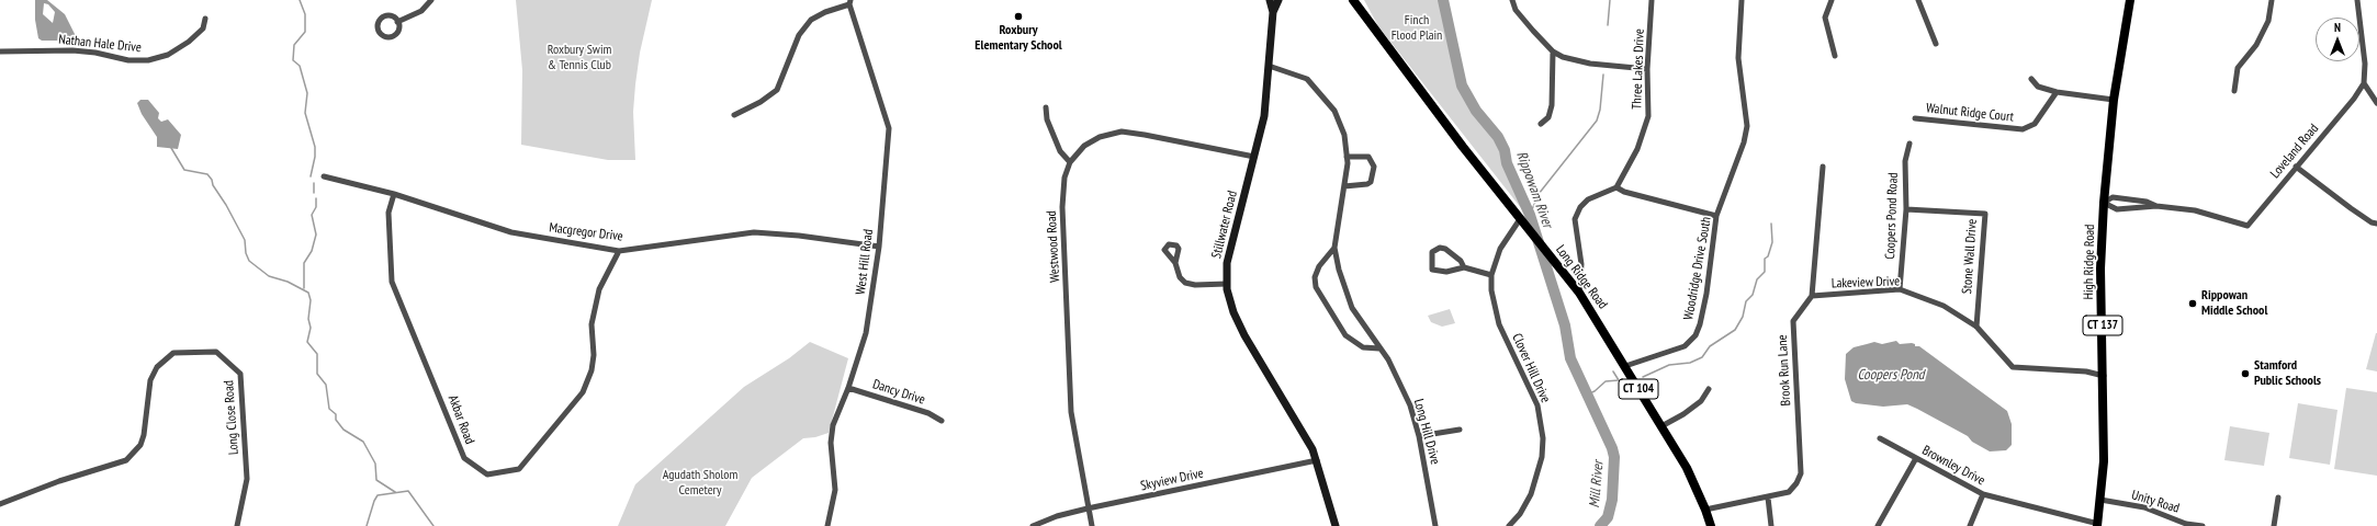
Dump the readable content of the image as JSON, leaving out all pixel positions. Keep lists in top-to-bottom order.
{
  "streets": {
    "main road": [
      "Stillwater Road",
      "High Ridge Road",
      "Long Ridge Road",
      "CT 137",
      "CT 104"
    ],
    "street": [
      "Nathan Hale Drive",
      "Three Lakes Drive",
      "Walnut Ridge Court",
      "Loveland Road",
      "Coopers Pond Road",
      "Macgregor Drive",
      "Westwood Road",
      "Stone Wall Drive",
      "West Hill Road",
      "Woodridge Drive South",
      "Lakeview Drive",
      "Clover Hill Drive",
      "Brook Run Lane",
      "Dancy Drive",
      "Long Close Road",
      "Akbar Road",
      "Long Hill Drive",
      "Brownley Drive",
      "Skyview Drive",
      "Unity Road"
    ]
  },
  "crossings": [
    ["Loveland Road", "High Ridge Road"],
    ["Coopers Pond Road", "Stone Wall Drive"],
    ["Coopers Pond Road", "Lakeview Drive"],
    ["Stillwater Road", "Westwood Road"],
    ["Stillwater Road", "Long Hill Drive"],
    ["Stillwater Road", "Skyview Drive"],
    ["Macgregor Drive", "West Hill Road"],
    ["Macgregor Drive", "Akbar Road"],
    ["Westwood Road", "Skyview Drive"],
    ["Stone Wall Drive", "Lakeview Drive"],
    ["West Hill Road", "Dancy Drive"],
    ["High Ridge Road", "Lakeview Drive"],
    ["High Ridge Road", "Brownley Drive"],
    ["High Ridge Road", "Unity Road"],
    ["Woodridge Drive South", "Long Ridge Road"],
    ["Long Ridge Road", "Clover Hill Drive"],
    ["Long Ridge Road", "Brook Run Lane"],
    ["Lakeview Drive", "Brook Run Lane"]
  ],
  "water": ["Rippowam River", "Coopers Pond", "Mill River"],
  "parks": ["Finch Flood Plain", "Roxbury Swim & Tennis Club", "Agudath Sholom Cemetery"],
  "places": ["Roxbury Elementary School", "Rippowan Middle School", "Stamford Public Schools"],
  "north": "top"
}
